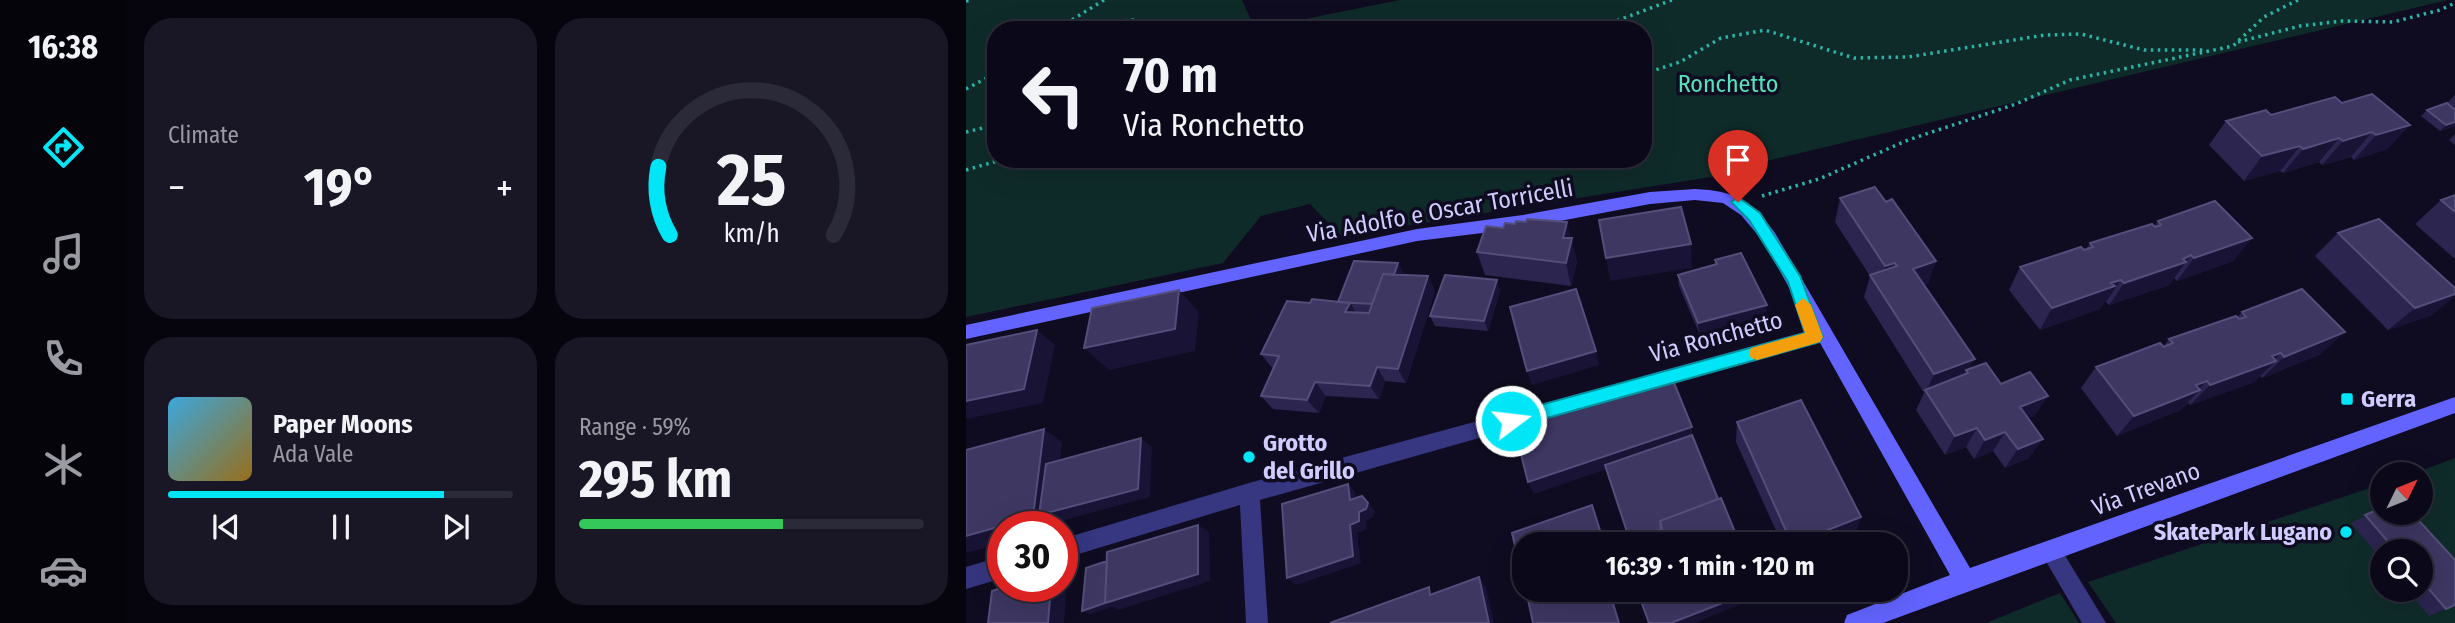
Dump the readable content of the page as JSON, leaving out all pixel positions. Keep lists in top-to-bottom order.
{
  "streets": {
    "main road": ["Via Adolfo e Oscar Torricelli", "Via Trevano"],
    "street": ["Via Ronchetto"]
  },
  "parks": ["Ronchetto"],
  "places": {
    "transit": ["Gerra"],
    "other": ["Grotto del Grillo", "SkatePark Lugano"]
  },
  "north": "top right",
  "page": {
    "tabs": "16:38",
    "tile": [
      "Climate",
      ["Range · 59%", "295 km"]
    ],
    "turn": ["70 m", "Via Ronchetto"],
    "heat": ["−", "19°", "+"],
    "song": ["Paper Moons", "Ada Vale"],
    "limit": "30",
    "trip": "16:39 · 1 min · 120 m",
    "gauge": ["25", "km/h"]
  }
}
